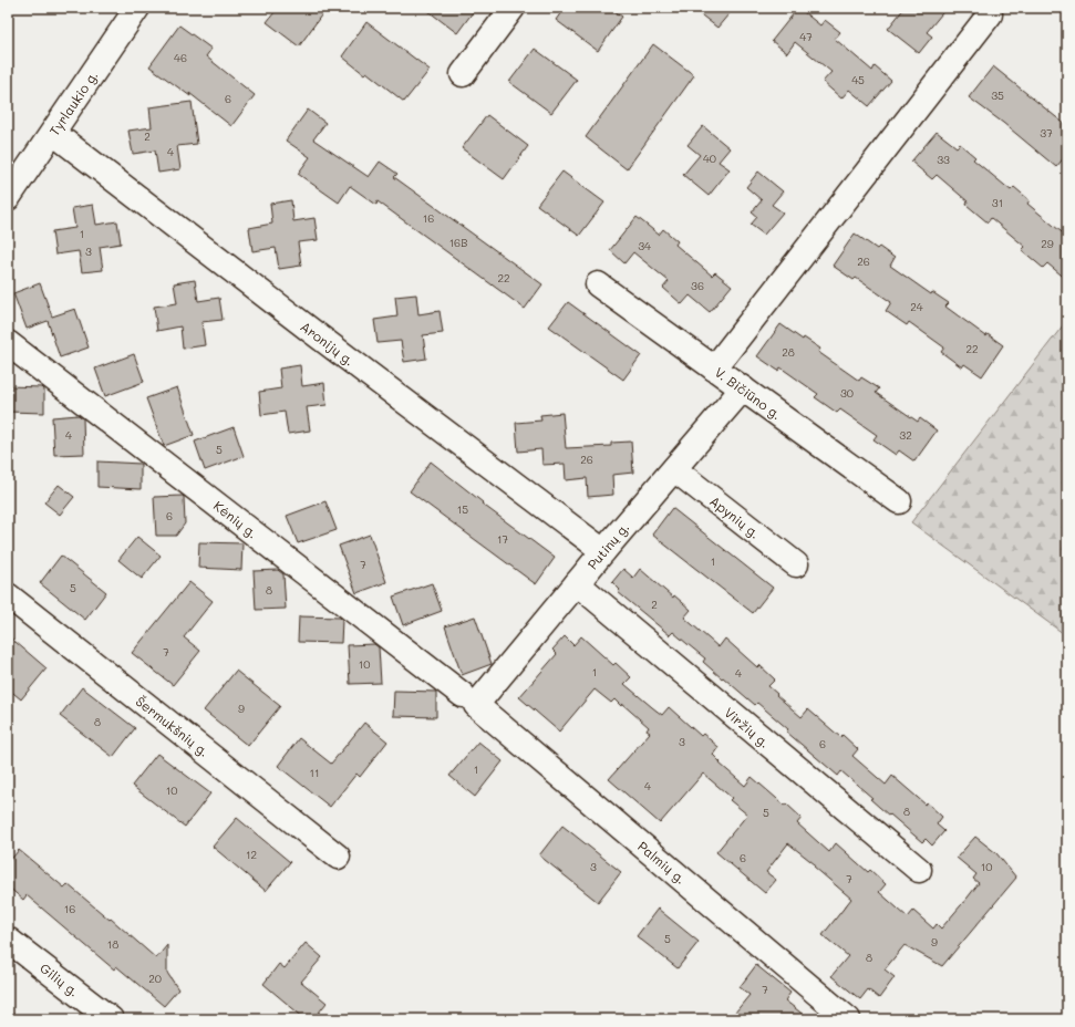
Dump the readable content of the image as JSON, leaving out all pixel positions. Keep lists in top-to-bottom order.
{
  "streets": {
    "street": [
      "Tyrlaukio g.",
      "Aronijų g.",
      "V. Bičiūno g.",
      "Apynių g.",
      "Kėnių g.",
      "Putinų g.",
      "Šermukšnių g.",
      "Viržių g.",
      "Palmių g.",
      "Gilių g."
    ]
  },
  "crossings": [
    ["Tyrlaukio g.", "Aronijų g."],
    ["Aronijų g.", "Putinų g."],
    ["V. Bičiūno g.", "Putinų g."],
    ["Apynių g.", "Putinų g."],
    ["Kėnių g.", "Putinų g."],
    ["Kėnių g.", "Palmių g."],
    ["Putinų g.", "Viržių g."],
    ["Putinų g.", "Palmių g."]
  ],
  "house_numbers": [
    "47",
    "46",
    "45",
    "35",
    "6",
    "37",
    "2",
    "4",
    "40",
    "33",
    "31",
    "16",
    "1",
    "16B",
    "29",
    "34",
    "3",
    "26",
    "22",
    "36",
    "24",
    "22",
    "28",
    "30",
    "4",
    "32",
    "5",
    "26",
    "15",
    "6",
    "17",
    "1",
    "7",
    "5",
    "8",
    "2",
    "7",
    "10",
    "1",
    "4",
    "9",
    "8",
    "3",
    "6",
    "1",
    "11",
    "4",
    "10",
    "8",
    "5",
    "12",
    "6",
    "3",
    "10",
    "7",
    "16",
    "5",
    "9",
    "18",
    "8",
    "20",
    "7"
  ]
}
